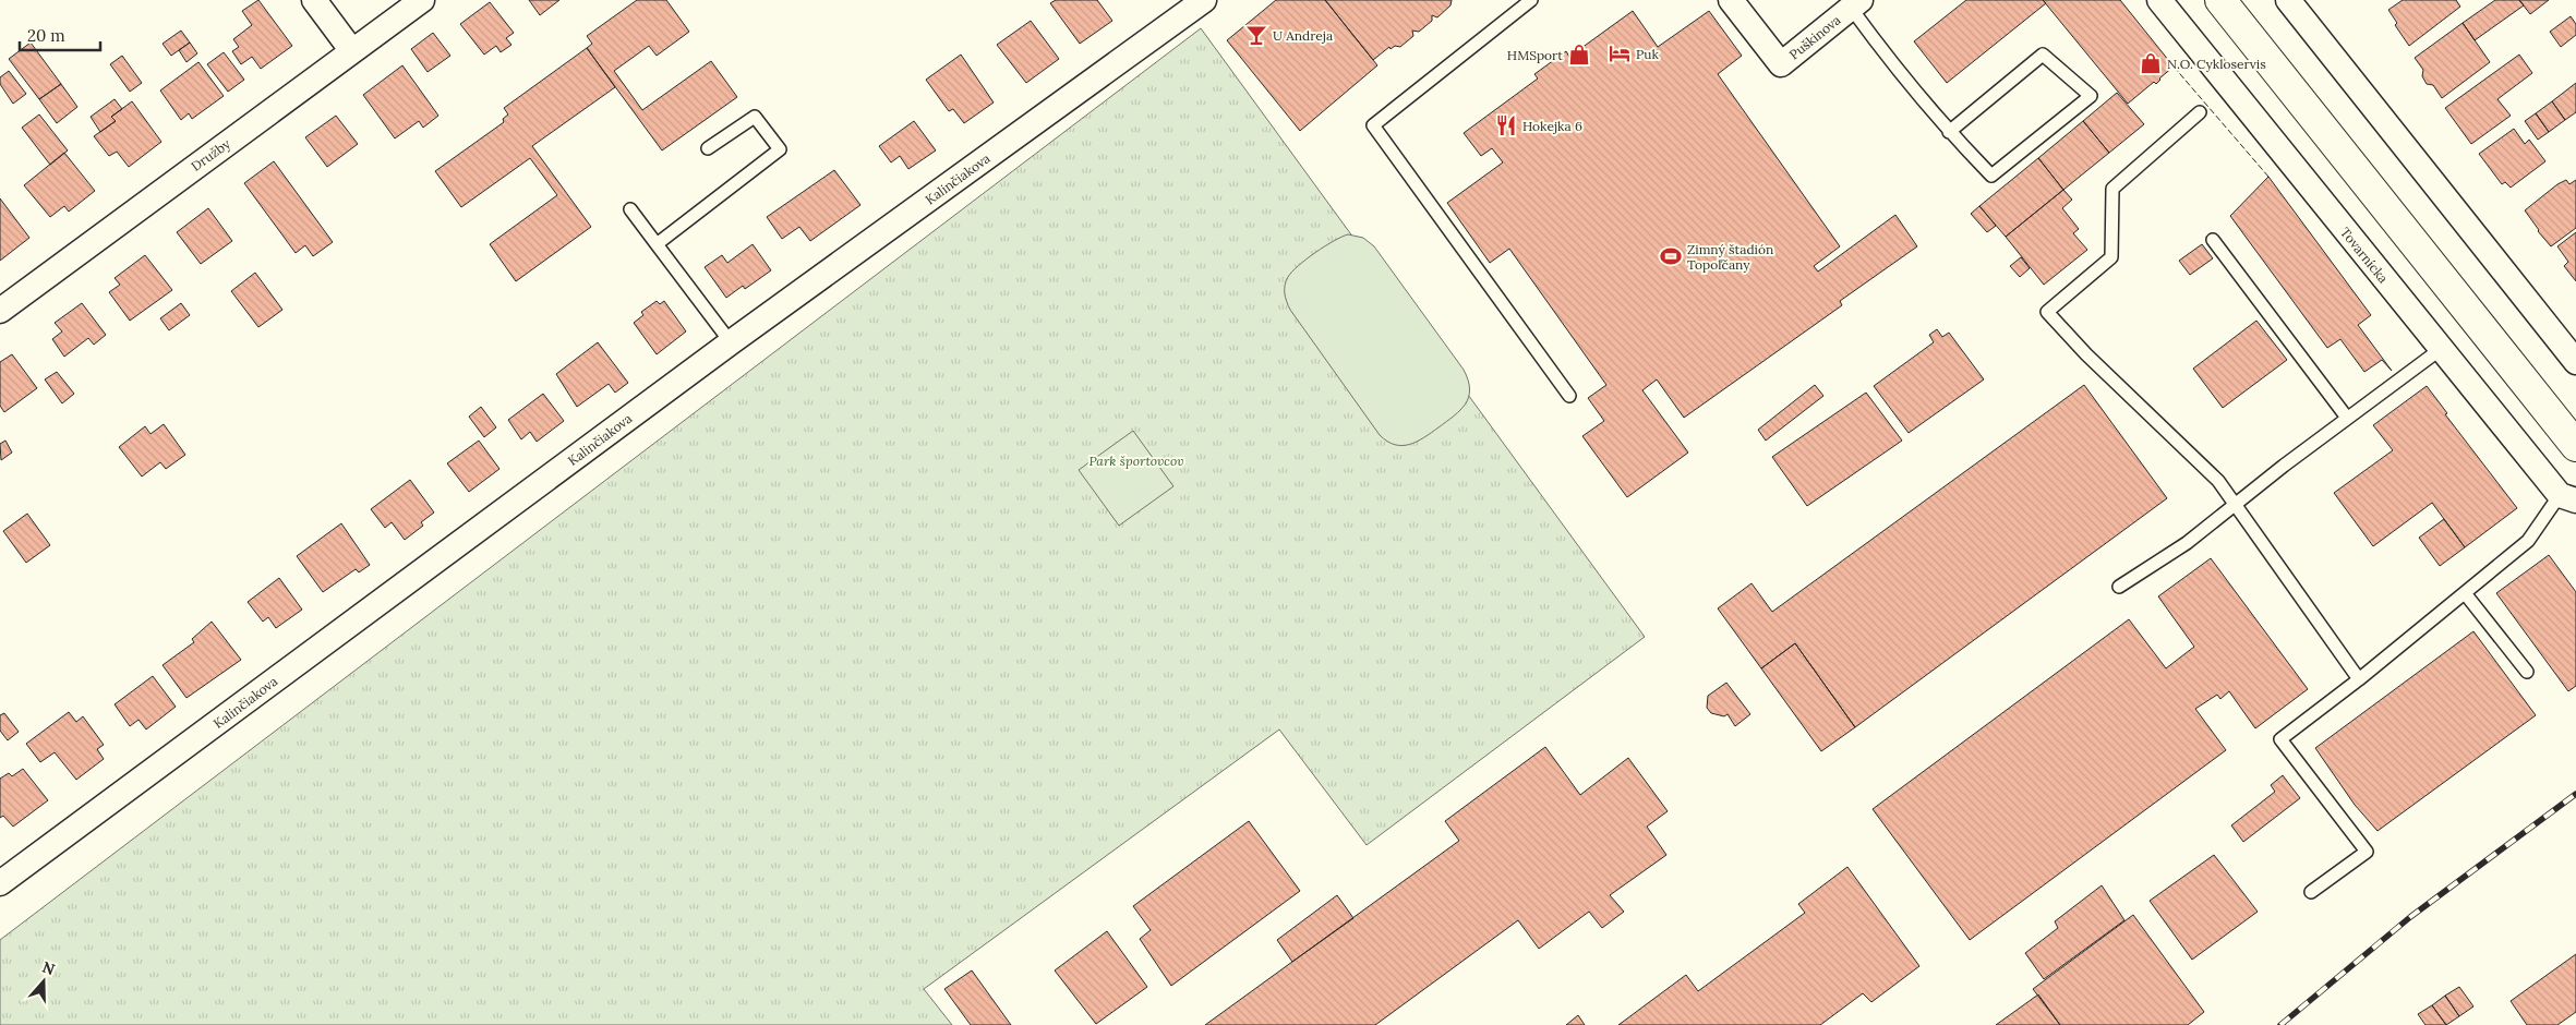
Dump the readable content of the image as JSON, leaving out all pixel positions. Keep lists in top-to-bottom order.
{
  "streets": {
    "street": [
      "Puškinova",
      "Družby",
      "Kalinčiakova",
      "Tovarnícka"
    ]
  },
  "parks": ["Park športovcov"],
  "places": {
    "bar": ["U Andreja"],
    "hotel": ["Puk"],
    "shop": ["HMSport", "N.O. Cykloservis"],
    "restaurant": ["Hokejka 6"],
    "sports": ["Zimný štadión Topoľčany"]
  },
  "scale_bar": "20 m",
  "north": "top"
}
